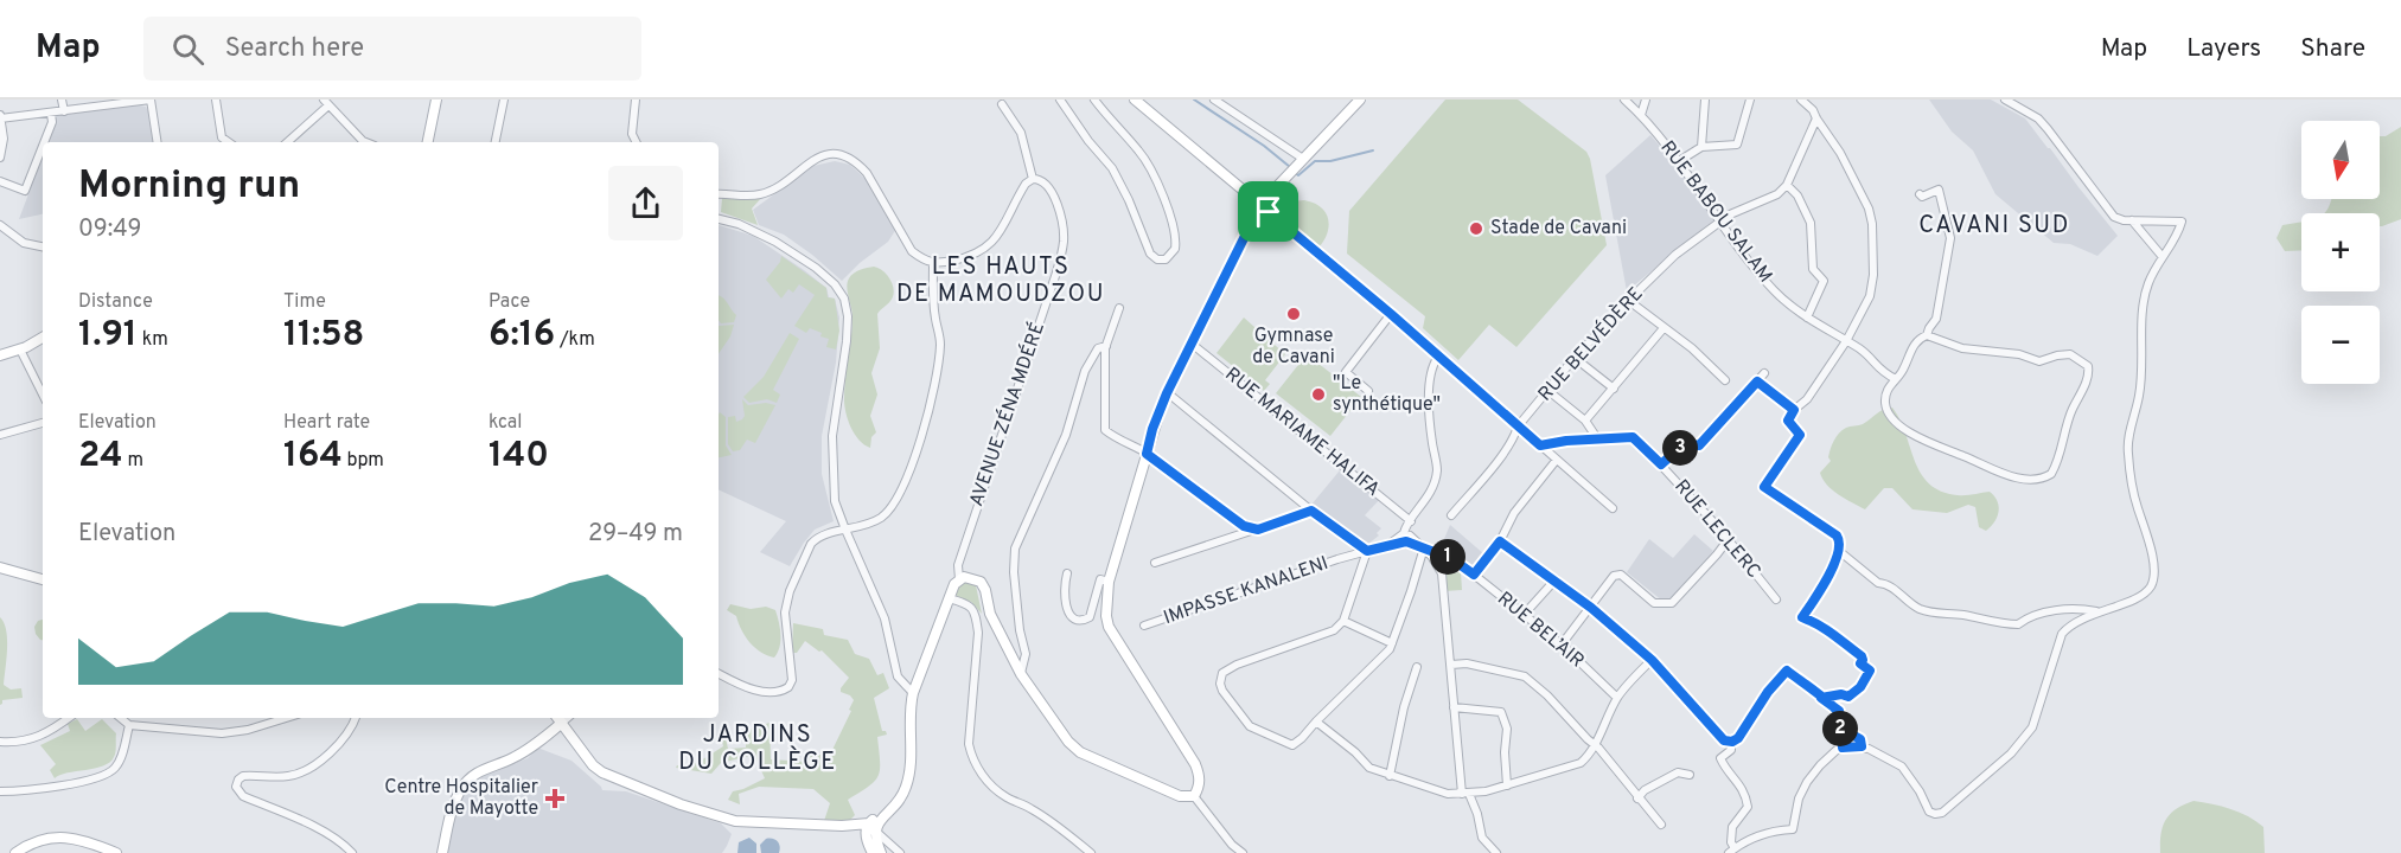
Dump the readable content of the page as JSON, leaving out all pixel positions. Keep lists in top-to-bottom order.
{
  "streets": {
    "street": [
      "RUE BABOU SALAM",
      "RUE BELVÉDÈRE",
      "AVENUE ZÉNA MDÉRÉ",
      "RUE MARIAME HALIFA",
      "RUE LECLERC",
      "IMPASSE KANALENI",
      "RUE BEL’AIR"
    ]
  },
  "crossings": [
    ["RUE BABOU SALAM", "RUE BELVÉDÈRE"],
    ["IMPASSE KANALENI", "RUE BEL’AIR"]
  ],
  "districts": ["CAVANI SUD", "LES HAUTS DE MAMOUDZOU", "JARDINS DU COLLÈGE"],
  "places": {
    "other": ["Stade de Cavani", "Gymnase de Cavani", "\"Le synthétique\""],
    "health": ["Centre Hospitalier de Mayotte"]
  },
  "north": "bottom",
  "page": {
    "header": "Map",
    "search": "Search here",
    "nav": ["Map", "Layers", "Share"],
    "map_buttons": ["+", "−"],
    "heading": ["Morning run", "09:49"],
    "stats": [
      ["Distance", "1.91 km"],
      ["Time", "11:58"],
      ["Pace", "6:16 /km"],
      ["Elevation", "24 m"],
      ["Heart rate", "164 bpm"],
      ["kcal", "140"]
    ],
    "pins": ["3", "1", "2"],
    "chart": ["Elevation", "29–49 m"]
  }
}
